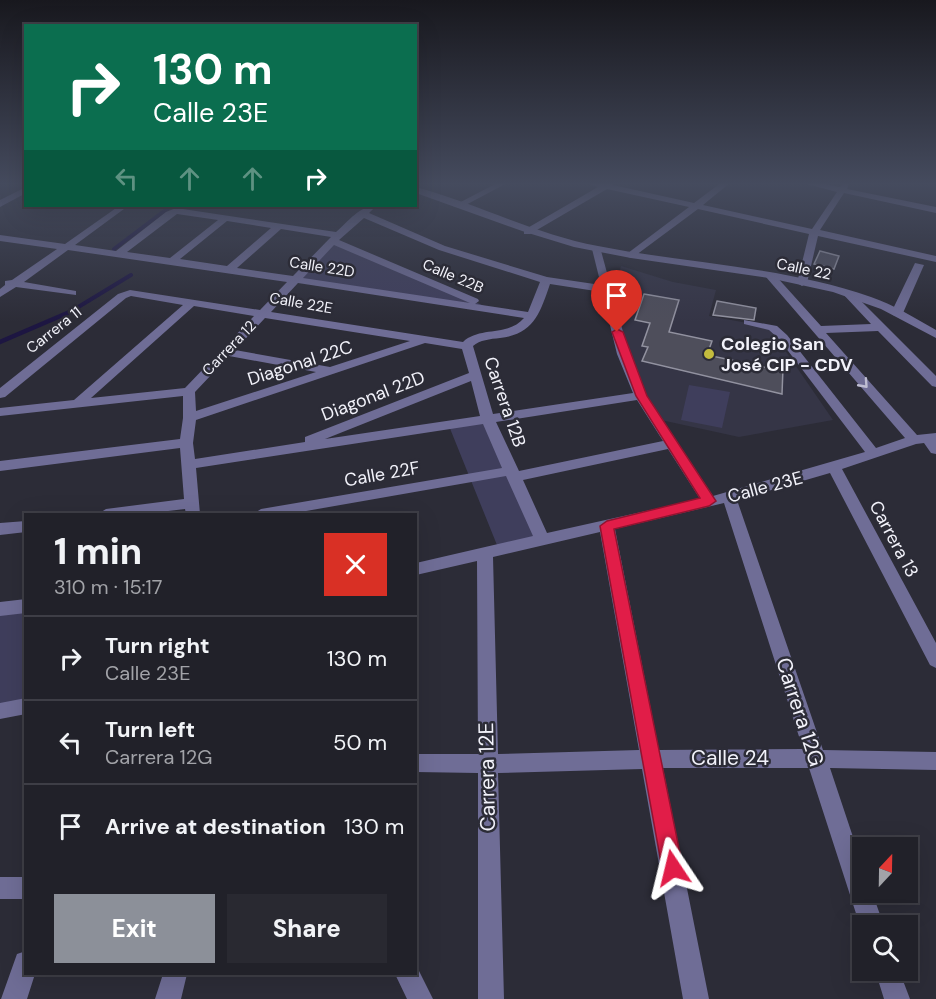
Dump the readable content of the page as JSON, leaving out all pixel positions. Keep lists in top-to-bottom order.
{
  "streets": {
    "street": [
      "Calle 22D",
      "Calle 22",
      "Calle 22B",
      "Calle 22E",
      "Carrera 11",
      "Carrera 12",
      "Diagonal 22C",
      "Diagonal 22D",
      "Carrera 12B",
      "Calle 22F",
      "Calle 23E",
      "Carrera 13",
      "Carrera 12G",
      "Calle 24",
      "Carrera 12E"
    ]
  },
  "crossings": [
    ["Calle 22D", "Calle 22B"],
    ["Calle 22D", "Carrera 12"],
    ["Calle 22D", "Carrera 12B"],
    ["Calle 22B", "Carrera 12"],
    ["Calle 22E", "Carrera 11"],
    ["Calle 22E", "Carrera 12"],
    ["Calle 22E", "Diagonal 22C"],
    ["Calle 22E", "Carrera 12B"],
    ["Diagonal 22D", "Carrera 12B"],
    ["Carrera 12B", "Calle 22F"],
    ["Carrera 12B", "Calle 23E"],
    ["Calle 23E", "Carrera 13"],
    ["Calle 23E", "Carrera 12G"],
    ["Calle 23E", "Carrera 12E"],
    ["Carrera 12G", "Calle 24"],
    ["Calle 24", "Carrera 12E"]
  ],
  "places": ["Colegio San José CIP - CDV"],
  "north": "top",
  "page": {
    "turn": ["130 m", "Calle 23E"],
    "heading": ["1 min", "310 m · 15:17"],
    "list": [
      {
        "name": "Turn right",
        "note": "Calle 23E",
        "value": "130 m"
      },
      {
        "name": "Turn left",
        "note": "Carrera 12G",
        "value": "50 m"
      },
      {
        "name": "Arrive at destination",
        "value": "130 m"
      }
    ],
    "buttons": ["Exit", "Share"]
  }
}
